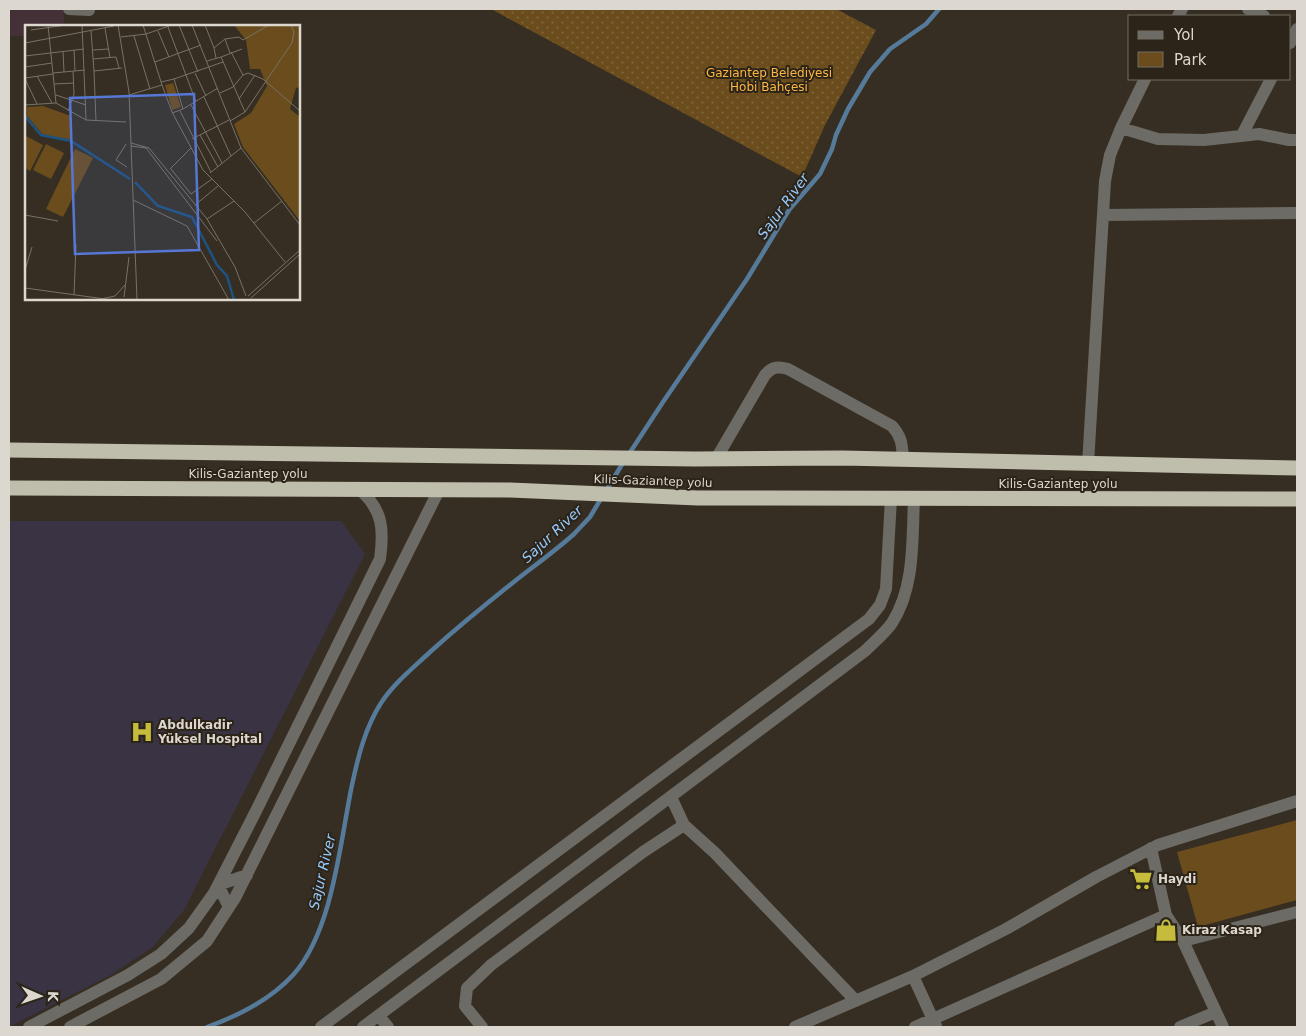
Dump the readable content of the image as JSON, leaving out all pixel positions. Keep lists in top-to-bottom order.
{
  "streets": {
    "highway": ["Kilis-Gaziantep yolu"]
  },
  "water": ["Sajur River"],
  "parks": ["Gaziantep Belediyesi Hobi Bahçesi"],
  "places": {
    "hospital": ["Abdulkadir Yüksel Hospital"],
    "supermarket": ["Haydi"],
    "shop": ["Kiraz Kasap"]
  },
  "legend": ["Yol", "Park"],
  "north": "right"
}
